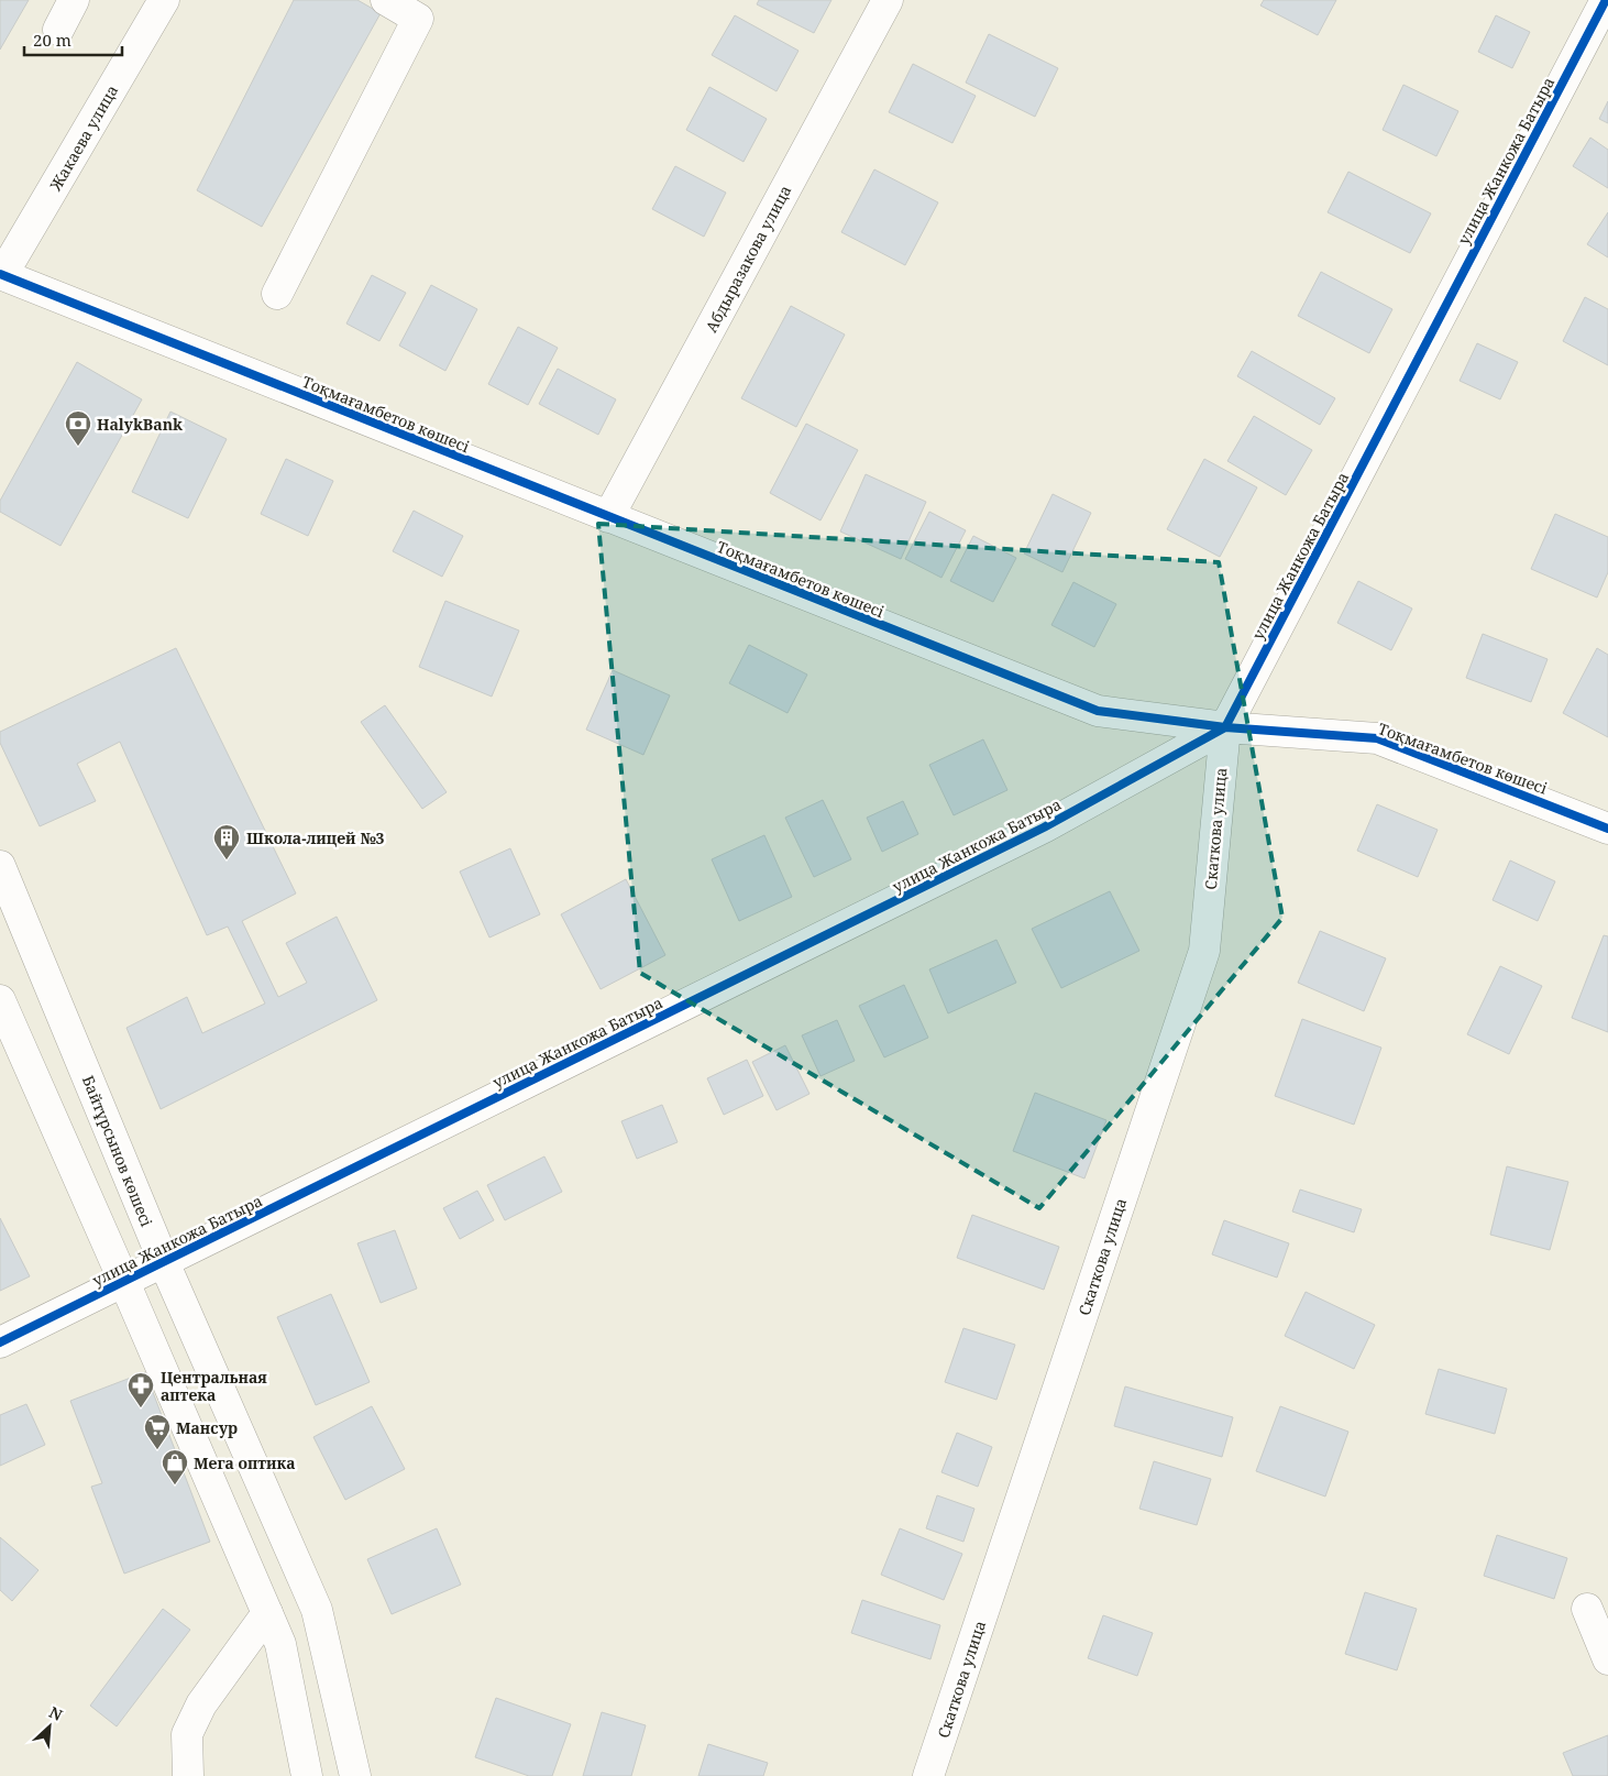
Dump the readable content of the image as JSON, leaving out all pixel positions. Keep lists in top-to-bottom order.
{
  "streets": {
    "street": [
      "Жакаева улица",
      "улица Жанкожа Батыра",
      "Абдыразакова улица",
      "Тоқмағамбетов көшесі",
      "Скаткова улица",
      "Байтұрсынов көшесі"
    ]
  },
  "crossings": [
    ["Жакаева улица", "Тоқмағамбетов көшесі"],
    ["улица Жанкожа Батыра", "Тоқмағамбетов көшесі"],
    ["улица Жанкожа Батыра", "Скаткова улица"],
    ["улица Жанкожа Батыра", "Байтұрсынов көшесі"],
    ["Абдыразакова улица", "Тоқмағамбетов көшесі"],
    ["Тоқмағамбетов көшесі", "Скаткова улица"]
  ],
  "places": {
    "bank": ["HalykBank"],
    "building": ["Школа-лицей №3"],
    "pharmacy": ["Центральная аптека"],
    "supermarket": ["Мансур"],
    "shop": ["Мега оптика"]
  },
  "scale_bar": "20 m",
  "north": "top right"
}
